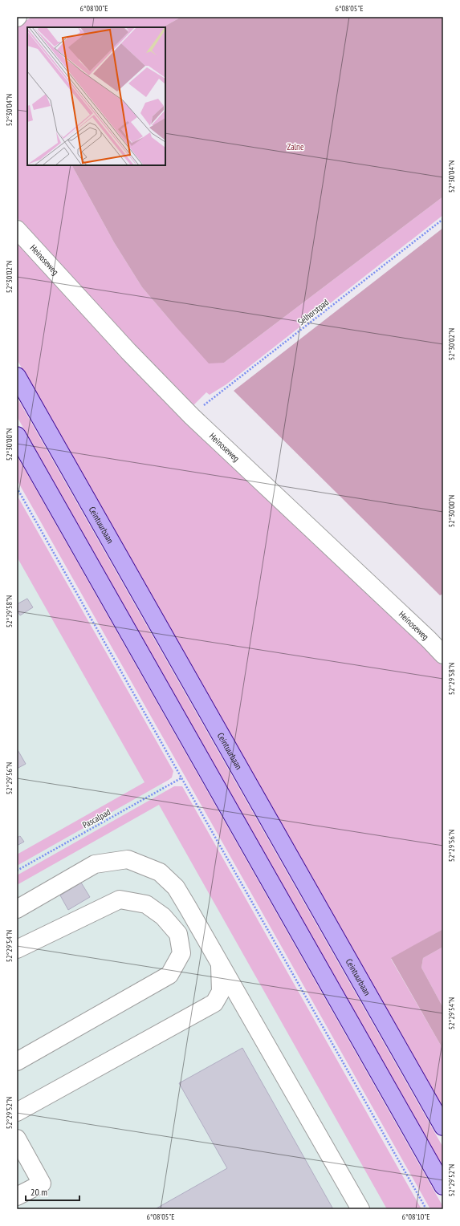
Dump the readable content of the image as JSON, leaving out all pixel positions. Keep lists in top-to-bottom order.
{
  "streets": {
    "main road": ["Ceintuurbaan"],
    "street": ["Heinoseweg"],
    "path": ["Selhorstpad", "Pascalpad"]
  },
  "crossings": [
    ["Heinoseweg", "Selhorstpad"]
  ],
  "parks": ["Zalne"],
  "scale_bar": "20 m",
  "coordinates": [
    "6°08'00\"E",
    "6°08'05\"E",
    "52°30'04\"N",
    "52°30'02\"N",
    "52°30'00\"N",
    "52°29'58\"N",
    "52°29'56\"N",
    "52°29'54\"N",
    "52°29'52\"N",
    "6°08'10\"E"
  ]
}
